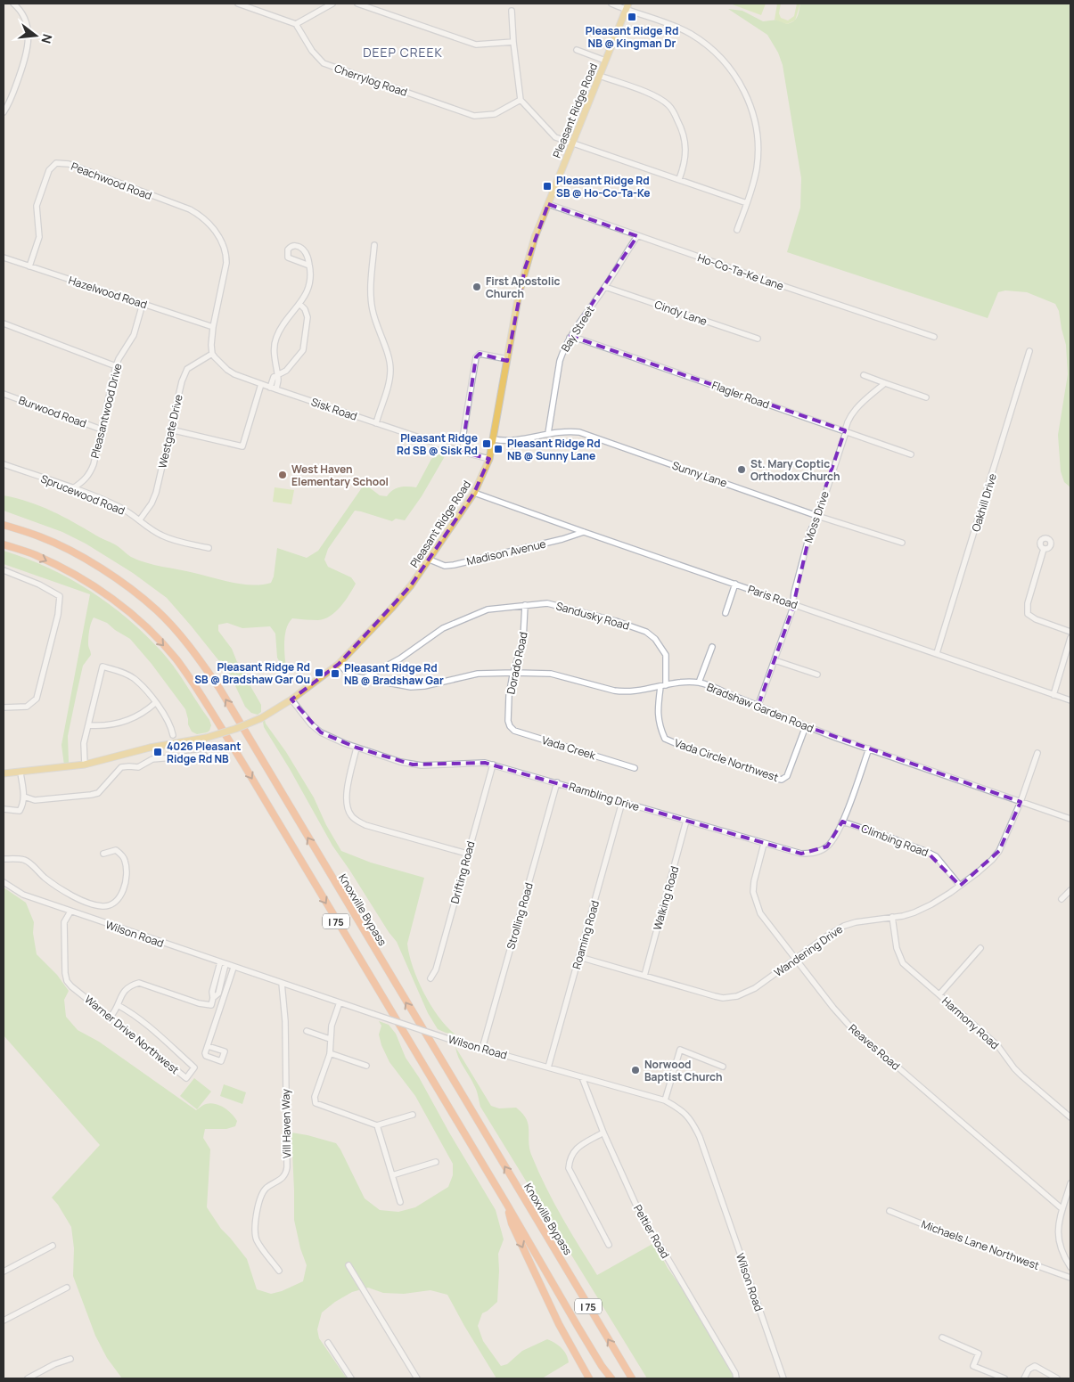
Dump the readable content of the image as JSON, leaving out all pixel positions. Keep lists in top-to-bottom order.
{
  "streets": {
    "highway": ["Knoxville Bypass", "I 75"],
    "main road": ["Pleasant Ridge Road"],
    "street": [
      "Cherrylog Road",
      "Peachwood Road",
      "Ho-Co-Ta-Ke Lane",
      "Hazelwood Road",
      "Cindy Lane",
      "Bay Street",
      "Flagler Road",
      "Sisk Road",
      "Pleasantwood Drive",
      "Burwood Road",
      "Westgate Drive",
      "Sunny Lane",
      "Sprucewood Road",
      "Oakhill Drive",
      "Moss Drive",
      "Madison Avenue",
      "Paris Road",
      "Sandusky Road",
      "Dorado Road",
      "Bradshaw Garden Road",
      "Vada Creek",
      "Vada Circle Northwest",
      "Rambling Drive",
      "Climbing Road",
      "Drifting Road",
      "Walking Road",
      "Strolling Road",
      "Wilson Road",
      "Roaming Road",
      "Wandering Drive",
      "Harmony Road",
      "Warner Drive Northwest",
      "Reaves Road",
      "Vill Haven Way",
      "Peltier Road",
      "Michaels Lane Northwest"
    ]
  },
  "crossings": [
    ["Pleasant Ridge Road", "Ho-Co-Ta-Ke Lane"],
    ["Pleasant Ridge Road", "Sisk Road"],
    ["Pleasant Ridge Road", "Sunny Lane"],
    ["Pleasant Ridge Road", "Madison Avenue"],
    ["Pleasant Ridge Road", "Paris Road"],
    ["Pleasant Ridge Road", "Bradshaw Garden Road"],
    ["Pleasant Ridge Road", "Rambling Drive"],
    ["Peachwood Road", "Hazelwood Road"],
    ["Ho-Co-Ta-Ke Lane", "Bay Street"],
    ["Hazelwood Road", "Pleasantwood Drive"],
    ["Cindy Lane", "Bay Street"],
    ["Bay Street", "Flagler Road"],
    ["Bay Street", "Sunny Lane"],
    ["Flagler Road", "Moss Drive"],
    ["Sisk Road", "Westgate Drive"],
    ["Pleasantwood Drive", "Burwood Road"],
    ["Pleasantwood Drive", "Sprucewood Road"],
    ["Westgate Drive", "Sprucewood Road"],
    ["Sunny Lane", "Moss Drive"],
    ["Oakhill Drive", "Paris Road"],
    ["Moss Drive", "Paris Road"],
    ["Moss Drive", "Bradshaw Garden Road"],
    ["Madison Avenue", "Paris Road"],
    ["Sandusky Road", "Dorado Road"],
    ["Sandusky Road", "Bradshaw Garden Road"],
    ["Sandusky Road", "Vada Circle Northwest"],
    ["Dorado Road", "Bradshaw Garden Road"],
    ["Dorado Road", "Vada Creek"],
    ["Bradshaw Garden Road", "Vada Circle Northwest"],
    ["Bradshaw Garden Road", "Rambling Drive"],
    ["Bradshaw Garden Road", "Wandering Drive"],
    ["Rambling Drive", "Climbing Road"],
    ["Rambling Drive", "Drifting Road"],
    ["Rambling Drive", "Walking Road"],
    ["Rambling Drive", "Strolling Road"],
    ["Rambling Drive", "Roaming Road"],
    ["Rambling Drive", "Reaves Road"],
    ["Climbing Road", "Wandering Drive"],
    ["Walking Road", "Wandering Drive"],
    ["Strolling Road", "Wilson Road"],
    ["Wilson Road", "Roaming Road"],
    ["Wilson Road", "Vill Haven Way"],
    ["Wilson Road", "Peltier Road"],
    ["Roaming Road", "Wandering Drive"],
    ["Wandering Drive", "Harmony Road"],
    ["Wandering Drive", "Reaves Road"]
  ],
  "districts": ["DEEP CREEK"],
  "places": {
    "transit": [
      "Pleasant Ridge Rd NB @ Kingman Dr",
      "Pleasant Ridge Rd SB @ Ho-Co-Ta-Ke",
      "Pleasant Ridge Rd SB @ Sisk Rd",
      "Pleasant Ridge Rd NB @ Sunny Lane",
      "Pleasant Ridge Rd SB @ Bradshaw Gar Ou",
      "Pleasant Ridge Rd NB @ Bradshaw Gar",
      "4026 Pleasant Ridge Rd NB"
    ],
    "other": [
      "First Apostolic Church",
      "St. Mary Coptic Orthodox Church",
      "West Haven Elementary School",
      "Norwood Baptist Church"
    ]
  },
  "north": "right"
}
